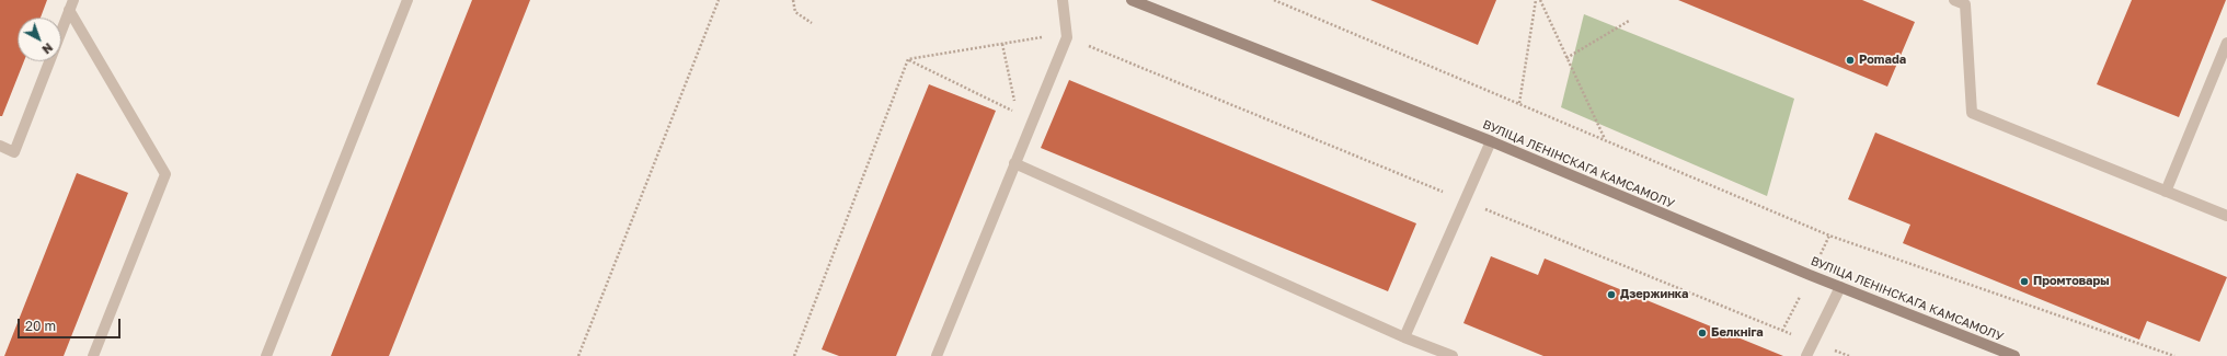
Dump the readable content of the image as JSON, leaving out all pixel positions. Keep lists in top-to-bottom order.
{
  "streets": {
    "main road": ["ВУЛІЦА ЛЕНІНСКАГА КАМСАМОЛУ"]
  },
  "places": [
    "Pomada",
    "Промтовары",
    "Дзержинка",
    "Белкніга"
  ],
  "scale_bar": "20 m",
  "north": "bottom right"
}
